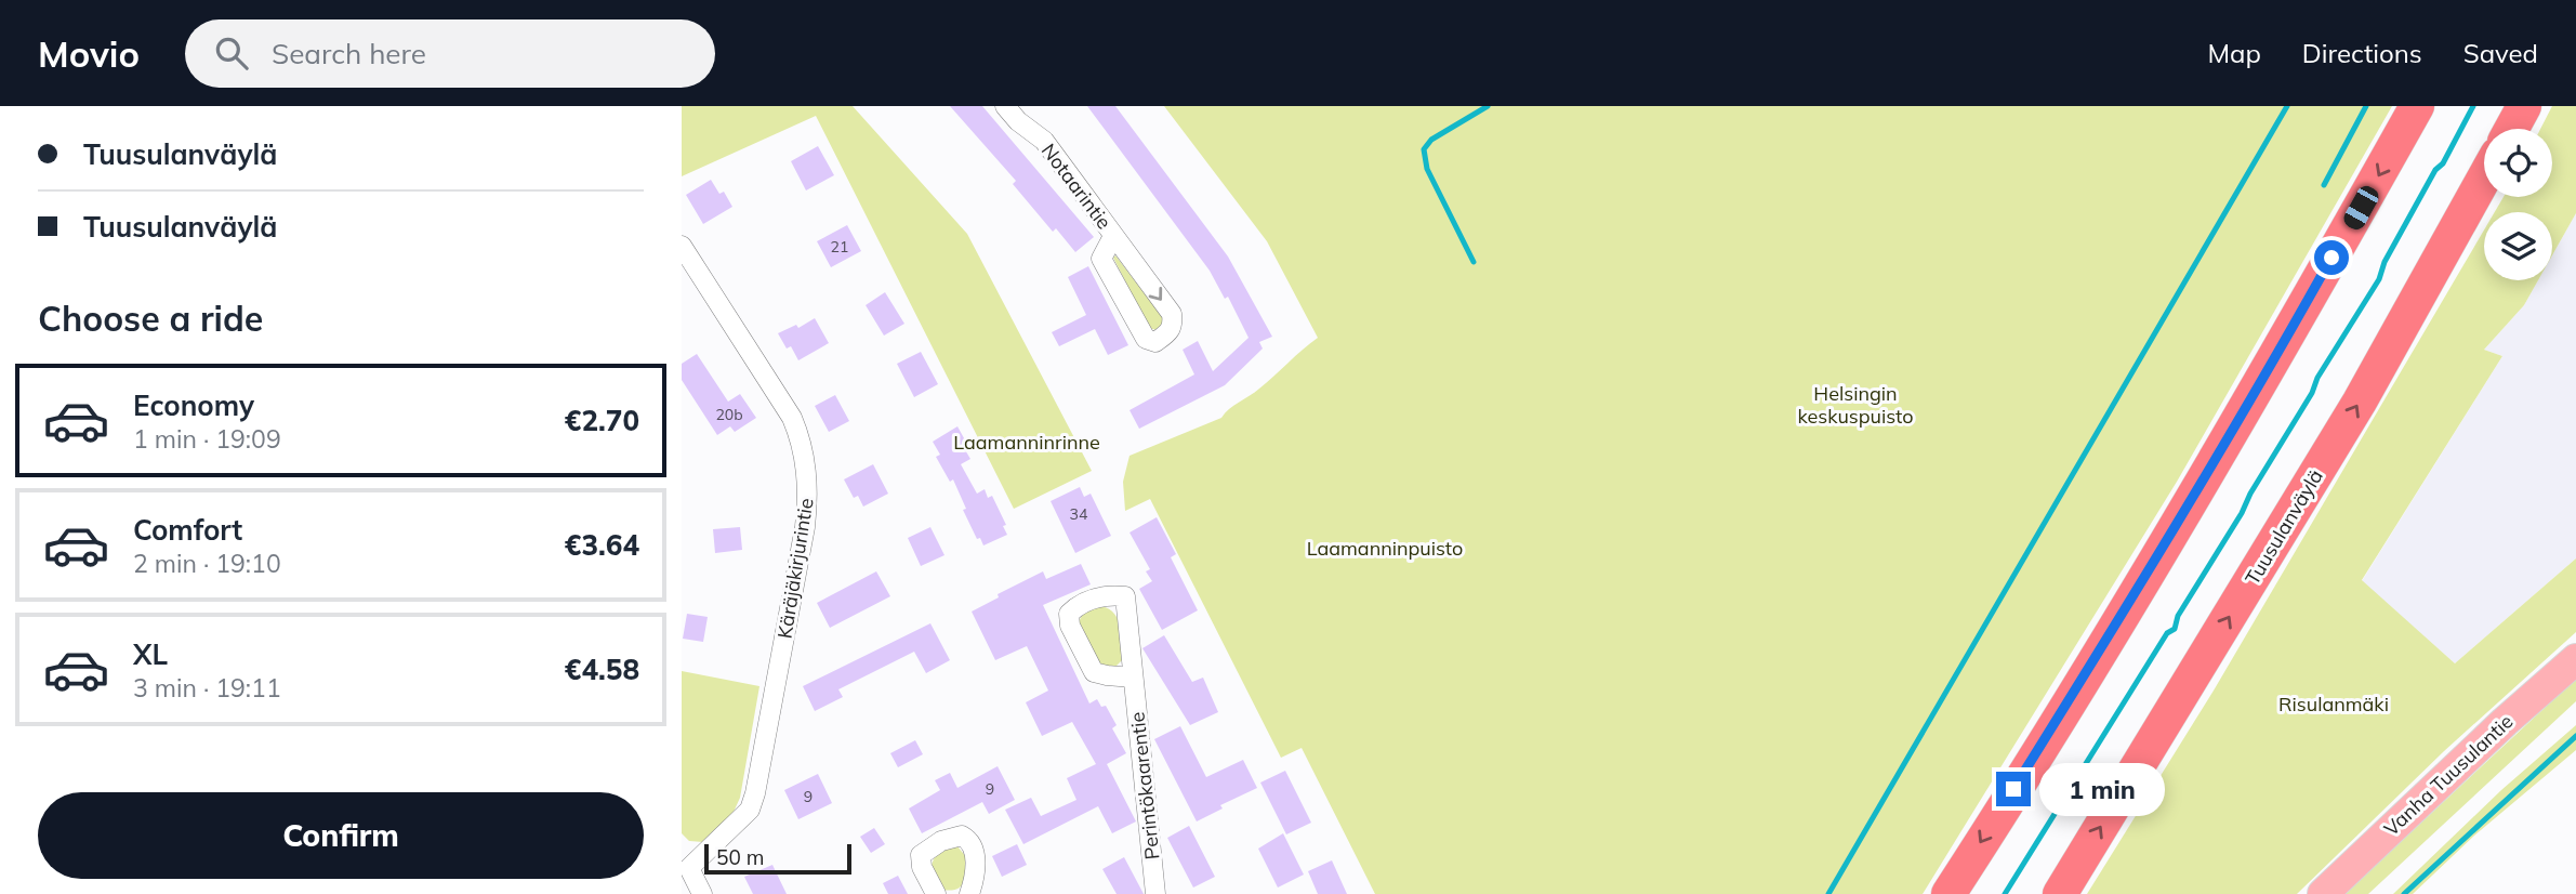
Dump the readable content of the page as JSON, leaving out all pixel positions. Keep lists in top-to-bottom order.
{
  "streets": {
    "highway": ["Tuusulanväylä"],
    "main road": ["Vanha Tuusulantie"],
    "street": ["Notaarintie", "Käräjäkirjurintie", "Perintökaarentie"]
  },
  "parks": [
    "Helsingin keskuspuisto",
    "Laamanninrinne",
    "Laamanninpuisto",
    "Risulanmäki"
  ],
  "house_numbers": [
    "21",
    "20b",
    "34",
    "9",
    "9"
  ],
  "scale_bar": "50 m",
  "page": {
    "header": "Movio",
    "search": "Search here",
    "nav": ["Map", "Directions", "Saved"],
    "banner": ["Tuusulanväylä", "Tuusulanväylä"],
    "heading": "Choose a ride",
    "list": [
      {
        "name": "Economy",
        "note": "1 min · 19:09",
        "value": "€2.70"
      },
      {
        "name": "Comfort",
        "note": "2 min · 19:10",
        "value": "€3.64"
      },
      {
        "name": "XL",
        "note": "3 min · 19:11",
        "value": "€4.58"
      }
    ],
    "bubble": "1 min",
    "buttons": "Confirm",
    "scale": "50 m"
  }
}
